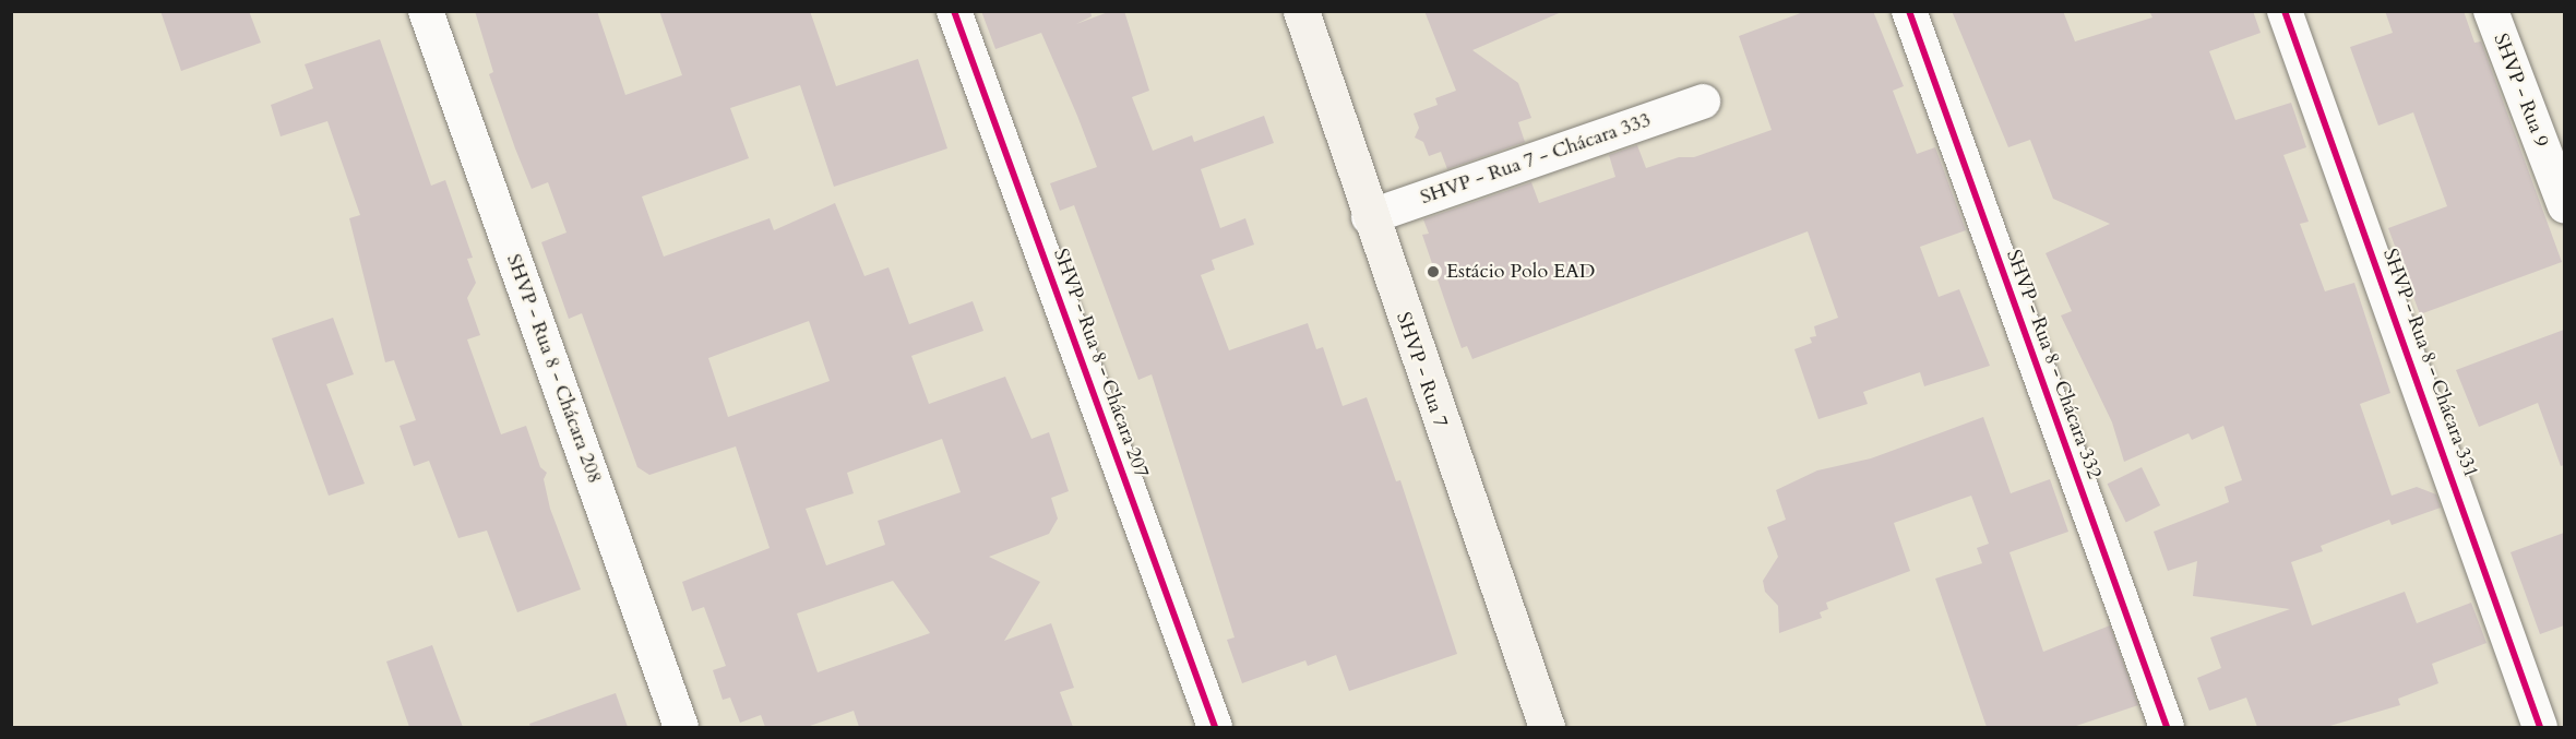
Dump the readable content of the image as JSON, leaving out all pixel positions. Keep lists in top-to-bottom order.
{
  "streets": {
    "street": [
      "SHVP - Rua 9",
      "SHVP - Rua 7 - Chácara 333",
      "SHVP - Rua 8 - Chácara 207",
      "SHVP - Rua 8 - Chácara 331",
      "SHVP - Rua 8 - Chácara 332",
      "SHVP - Rua 8 - Chácara 208",
      "SHVP - Rua 7"
    ]
  },
  "crossings": [
    ["SHVP - Rua 7 - Chácara 333", "SHVP - Rua 7"]
  ],
  "places": ["Estácio Polo EAD"]
}
